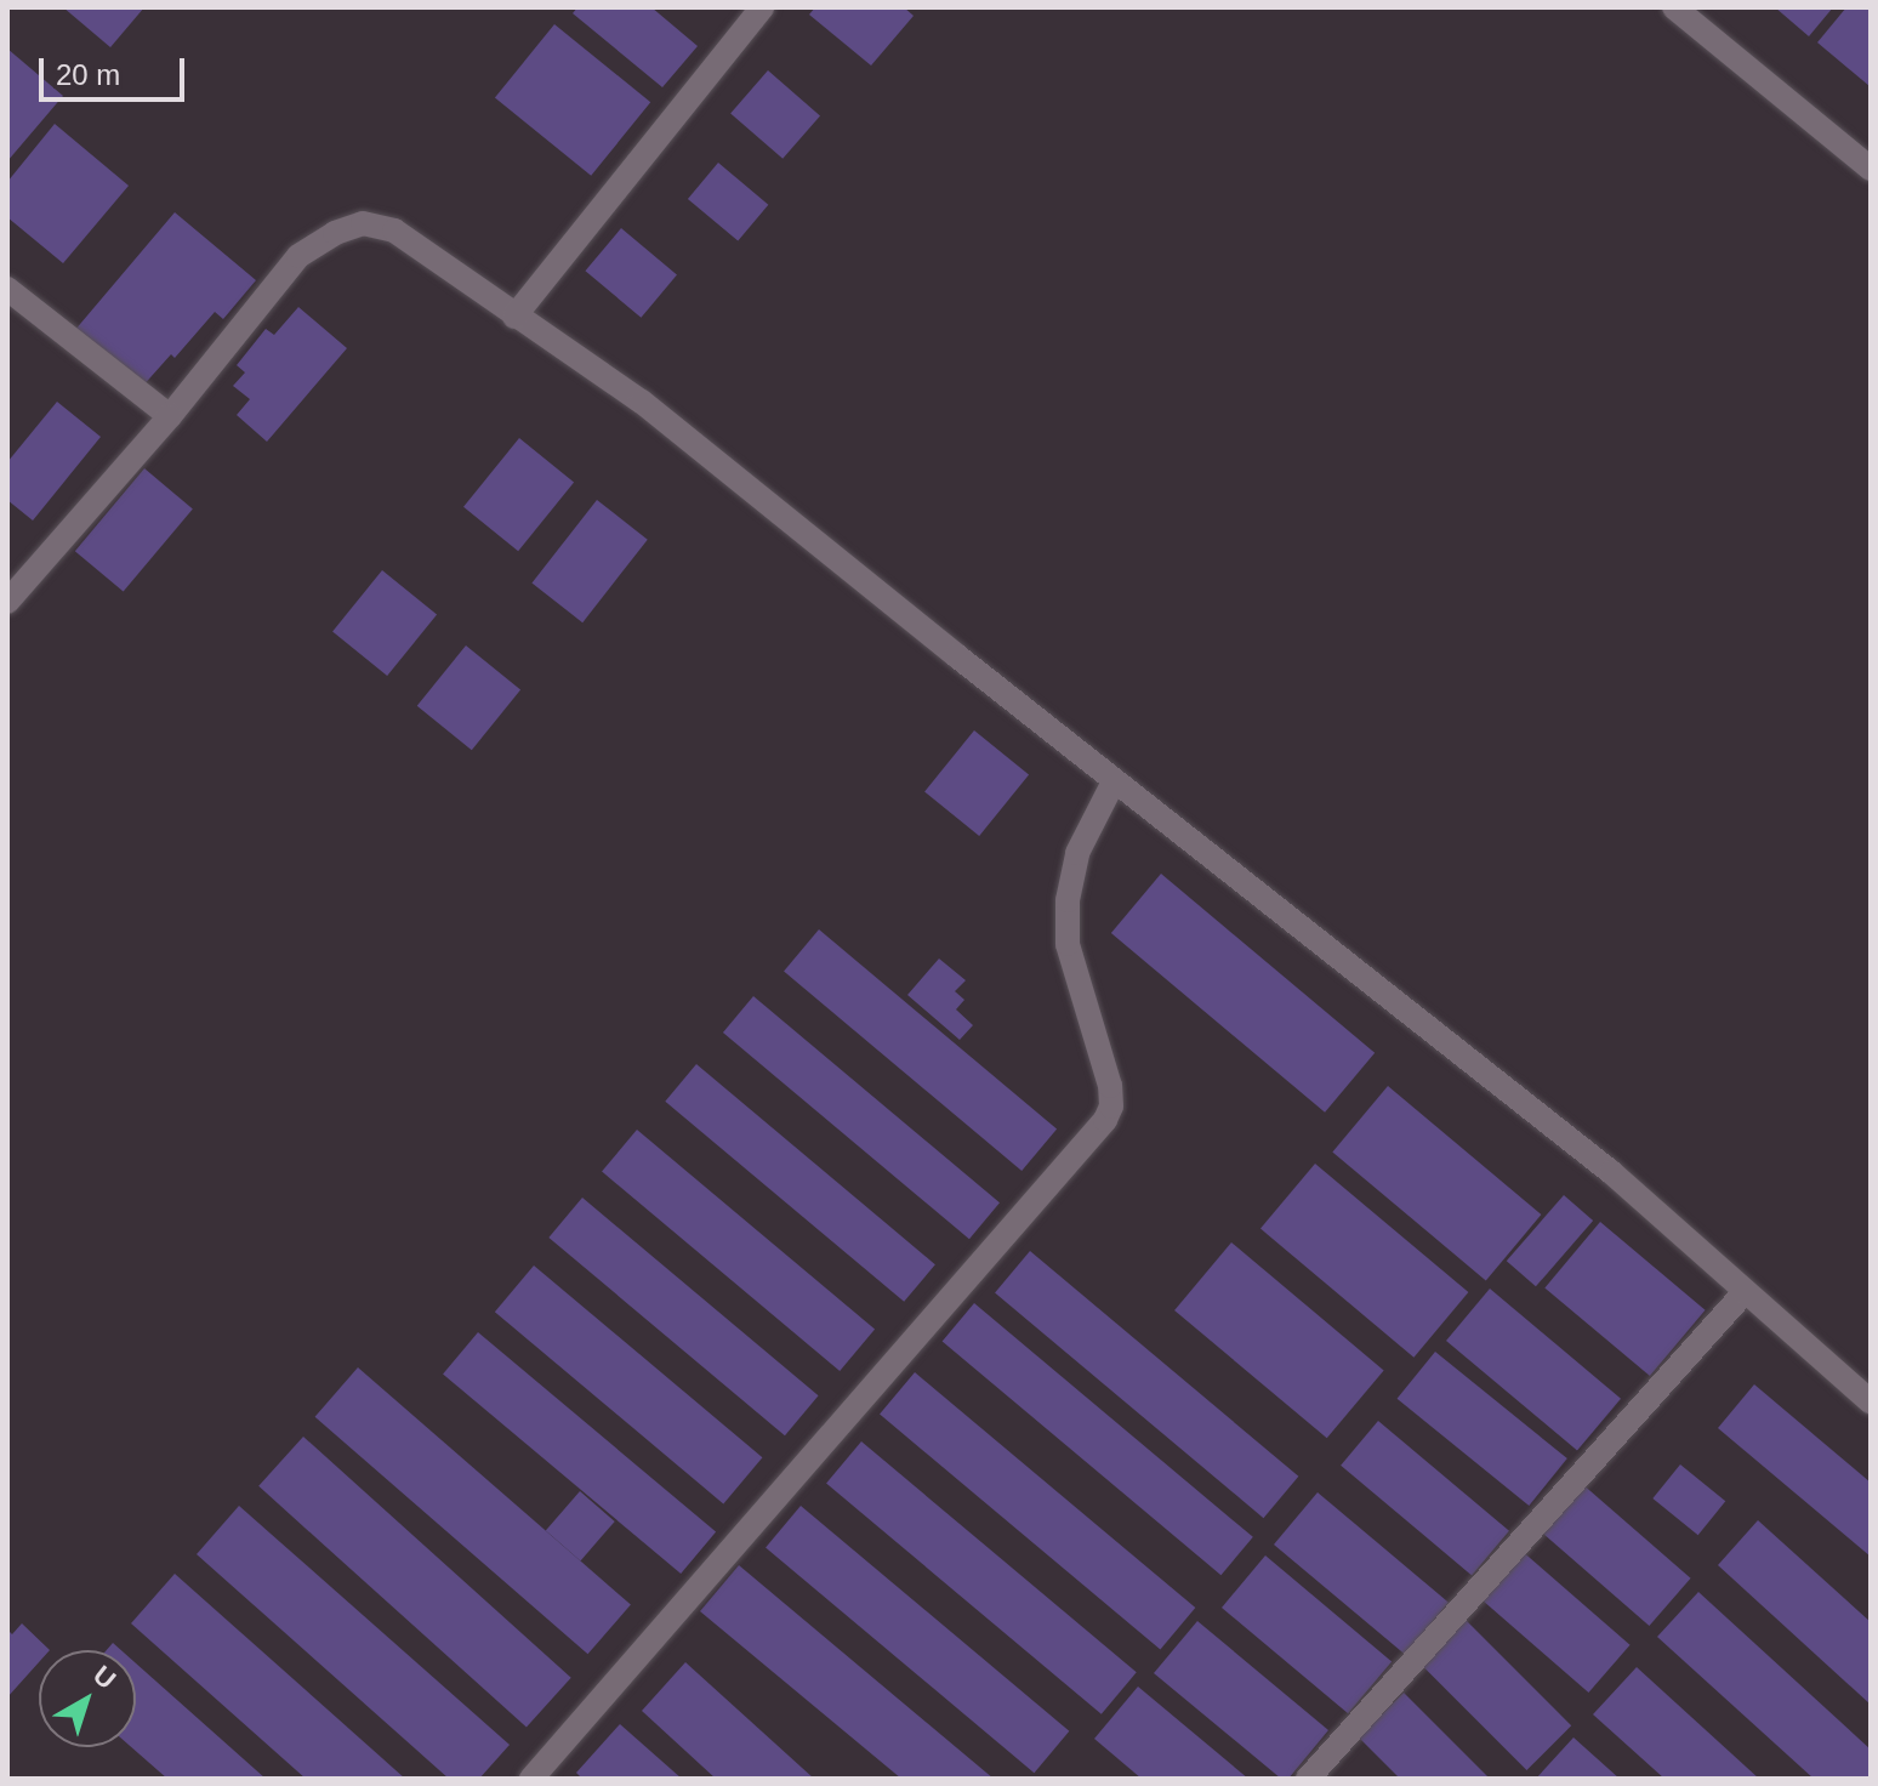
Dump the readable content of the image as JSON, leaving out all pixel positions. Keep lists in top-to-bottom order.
{
  "scale_bar": "20 m",
  "north": "top right"
}
